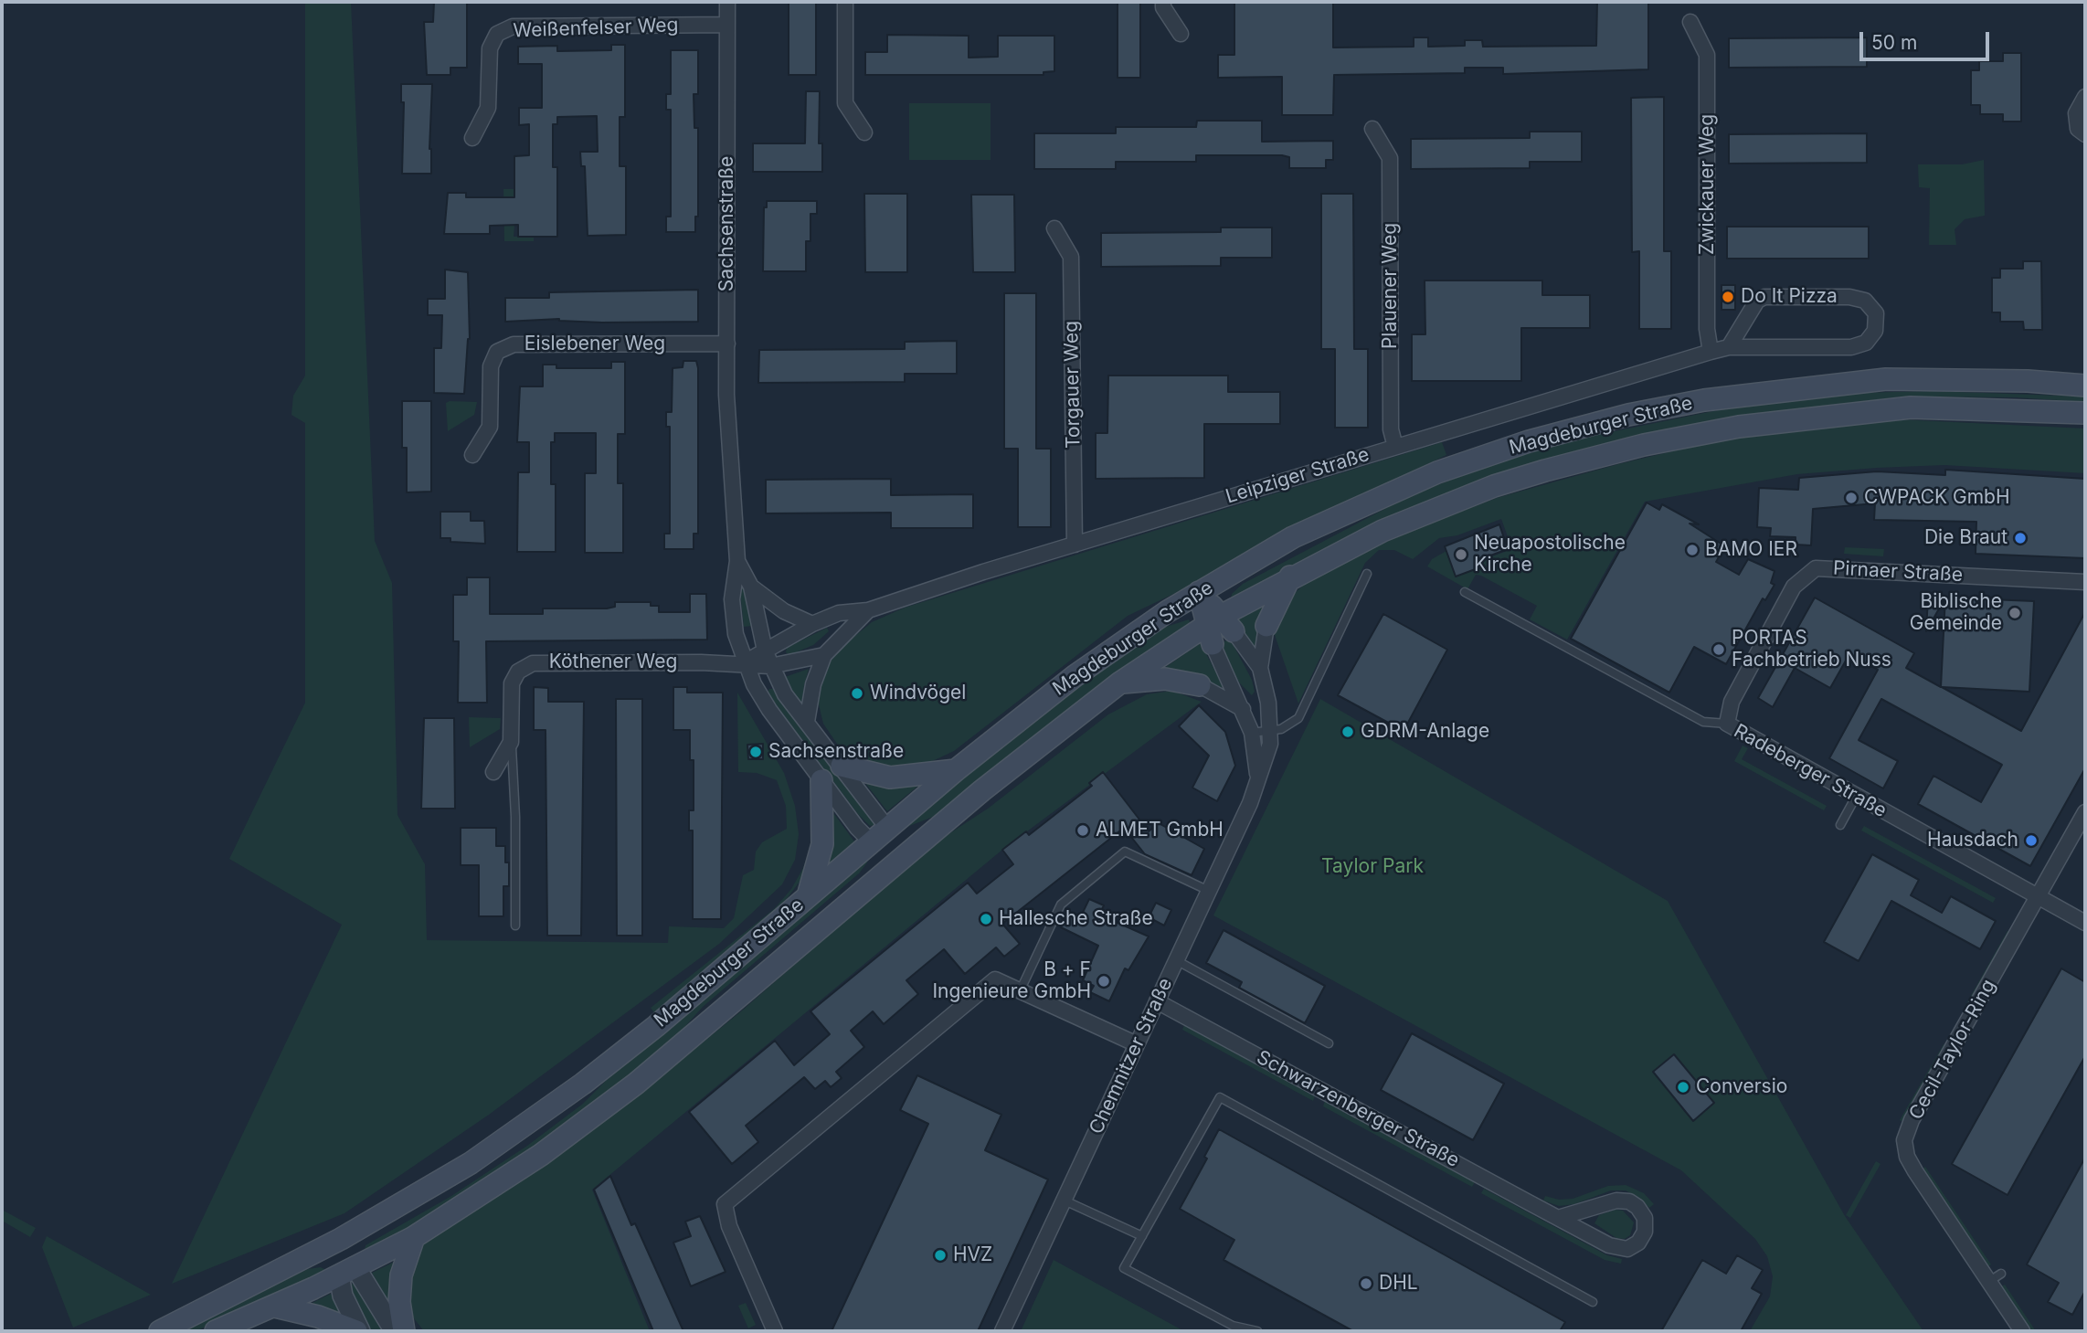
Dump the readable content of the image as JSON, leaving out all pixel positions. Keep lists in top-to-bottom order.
{
  "streets": {
    "main road": ["Magdeburger Straße"],
    "street": [
      "Weißenfelser Weg",
      "Zwickauer Weg",
      "Sachsenstraße",
      "Plauener Weg",
      "Eislebener Weg",
      "Torgauer Weg",
      "Leipziger Straße",
      "Pirnaer Straße",
      "Köthener Weg",
      "Radeberger Straße",
      "Cecil-Taylor-Ring",
      "Chemnitzer Straße",
      "Schwarzenberger Straße"
    ]
  },
  "crossings": [
    ["Weißenfelser Weg", "Sachsenstraße"],
    ["Zwickauer Weg", "Leipziger Straße"],
    ["Sachsenstraße", "Eislebener Weg"],
    ["Sachsenstraße", "Magdeburger Straße"],
    ["Sachsenstraße", "Leipziger Straße"],
    ["Sachsenstraße", "Köthener Weg"],
    ["Plauener Weg", "Leipziger Straße"],
    ["Torgauer Weg", "Leipziger Straße"],
    ["Magdeburger Straße", "Chemnitzer Straße"],
    ["Leipziger Straße", "Köthener Weg"],
    ["Pirnaer Straße", "Radeberger Straße"],
    ["Radeberger Straße", "Cecil-Taylor-Ring"],
    ["Chemnitzer Straße", "Schwarzenberger Straße"]
  ],
  "parks": ["Taylor Park"],
  "places": [
    "Do It Pizza",
    "CWPACK GmbH",
    "Die Braut",
    "BAMO IER",
    "Neuapostolische Kirche",
    "Biblische Gemeinde",
    "PORTAS Fachbetrieb Nuss",
    "Windvögel",
    "GDRM-Anlage",
    "Sachsenstraße",
    "ALMET GmbH",
    "Hausdach",
    "Hallesche Straße",
    "B + F Ingenieure GmbH",
    "Conversio",
    "HVZ",
    "DHL"
  ],
  "scale_bar": "50 m"
}
